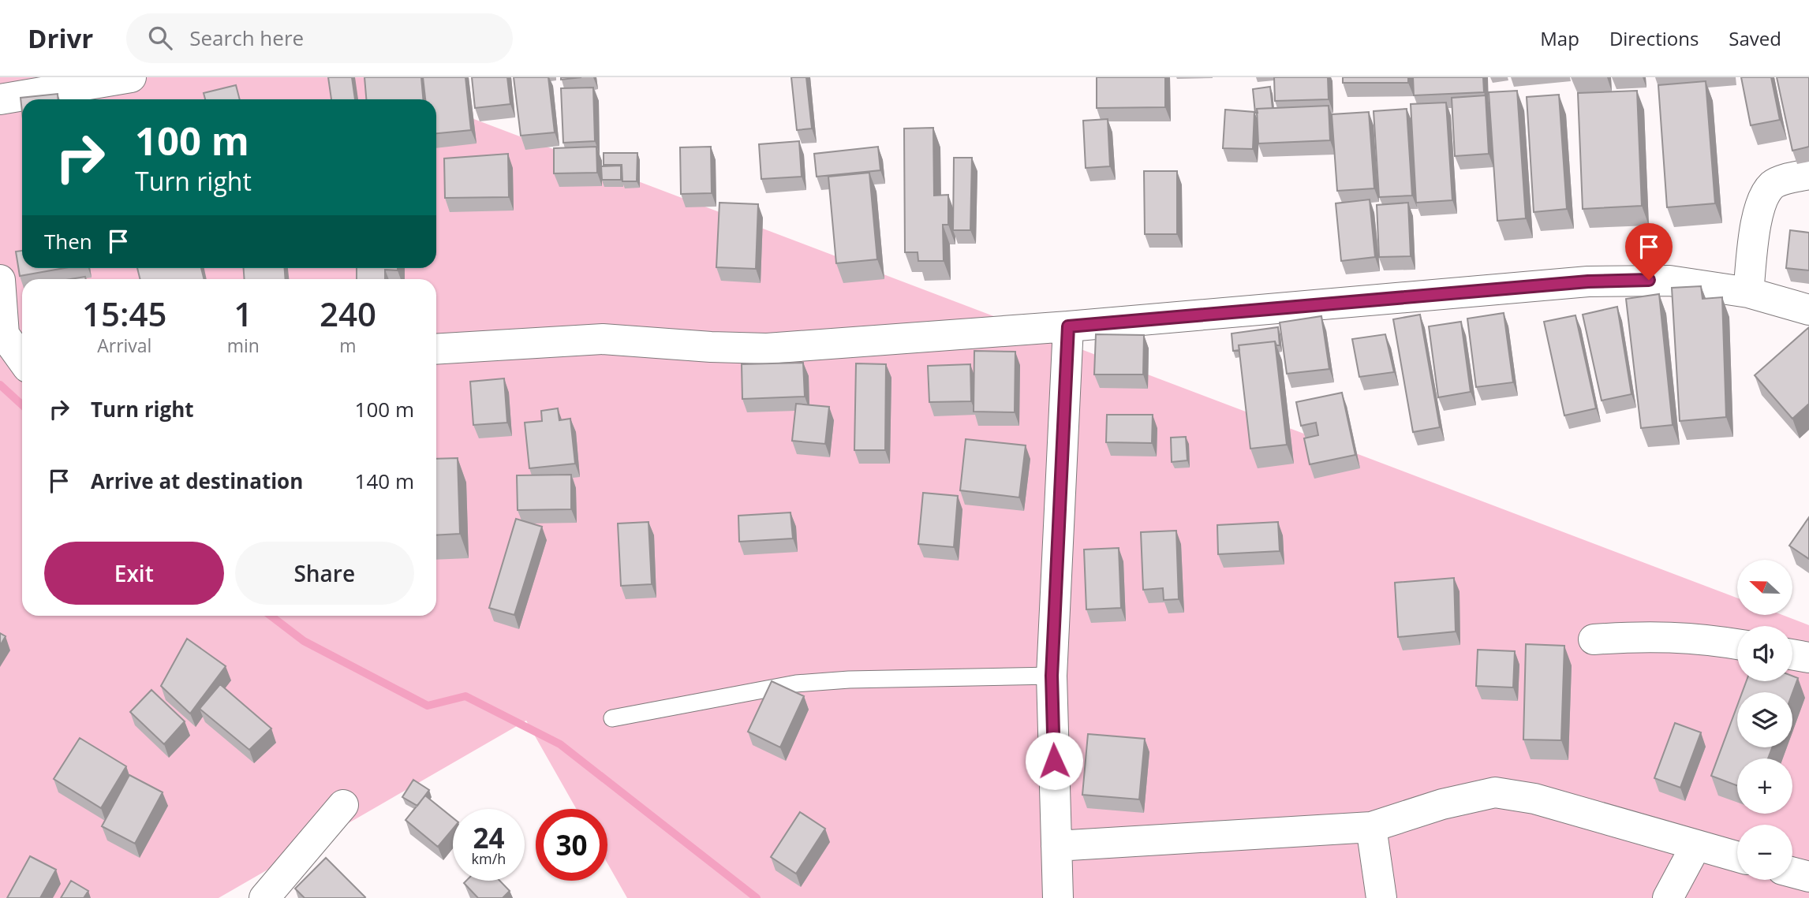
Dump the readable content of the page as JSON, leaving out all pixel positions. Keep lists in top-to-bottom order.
{
  "north": "left",
  "page": {
    "header": "Drivr",
    "search": "Search here",
    "nav": ["Map", "Directions", "Saved"],
    "turn": ["100 m", "Turn right"],
    "then": "Then",
    "eta": [
      "15:45",
      "Arrival",
      "1",
      "min",
      "240",
      "m"
    ],
    "list": [
      {
        "name": "Turn right",
        "value": "100 m"
      },
      {
        "name": "Arrive at destination",
        "value": "140 m"
      }
    ],
    "buttons": ["Exit", "Share"],
    "map_buttons": ["+", "−"],
    "speed": "24 km/h",
    "limit": "30"
  }
}
